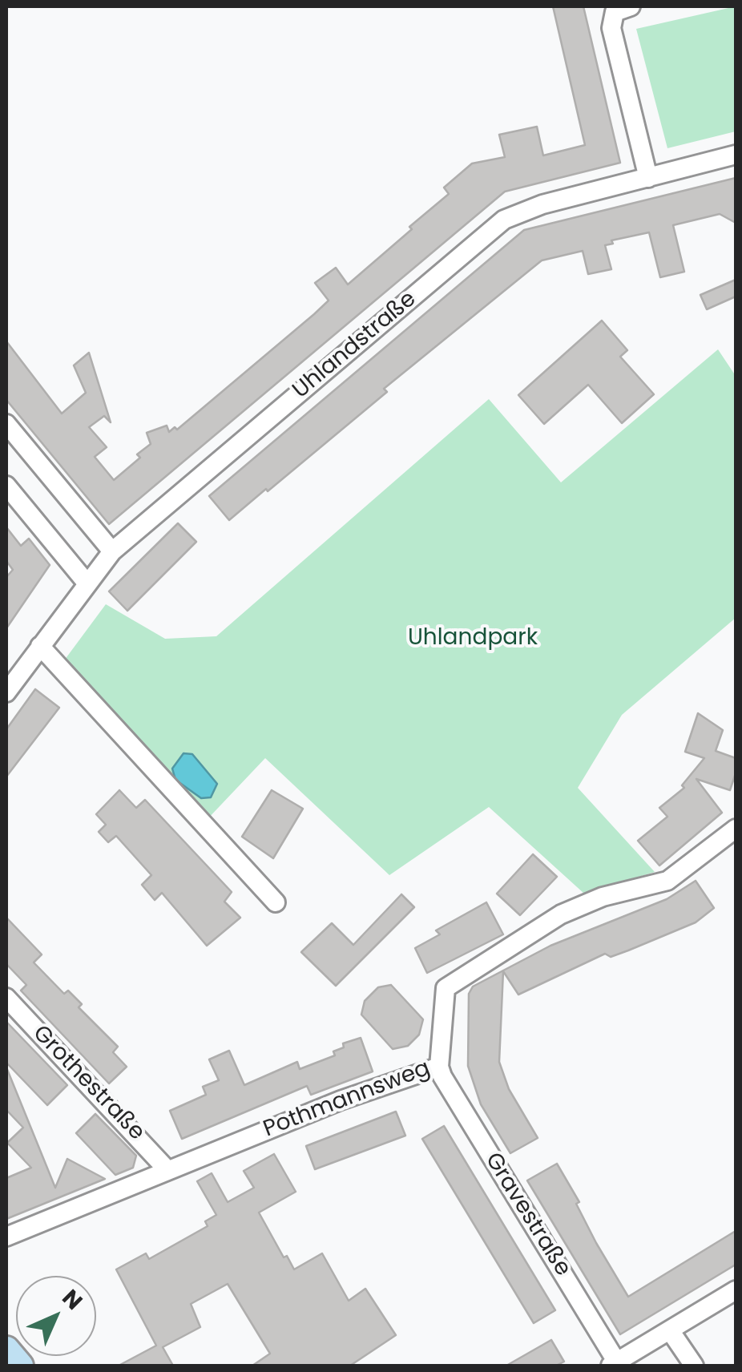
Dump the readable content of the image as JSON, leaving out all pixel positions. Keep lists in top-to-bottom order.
{
  "streets": {
    "street": [
      "Uhlandstraße",
      "Grothestraße",
      "Pothmannsweg",
      "Gravestraße"
    ]
  },
  "crossings": [
    ["Grothestraße", "Pothmannsweg"],
    ["Pothmannsweg", "Gravestraße"]
  ],
  "parks": ["Uhlandpark"],
  "north": "top right"
}
